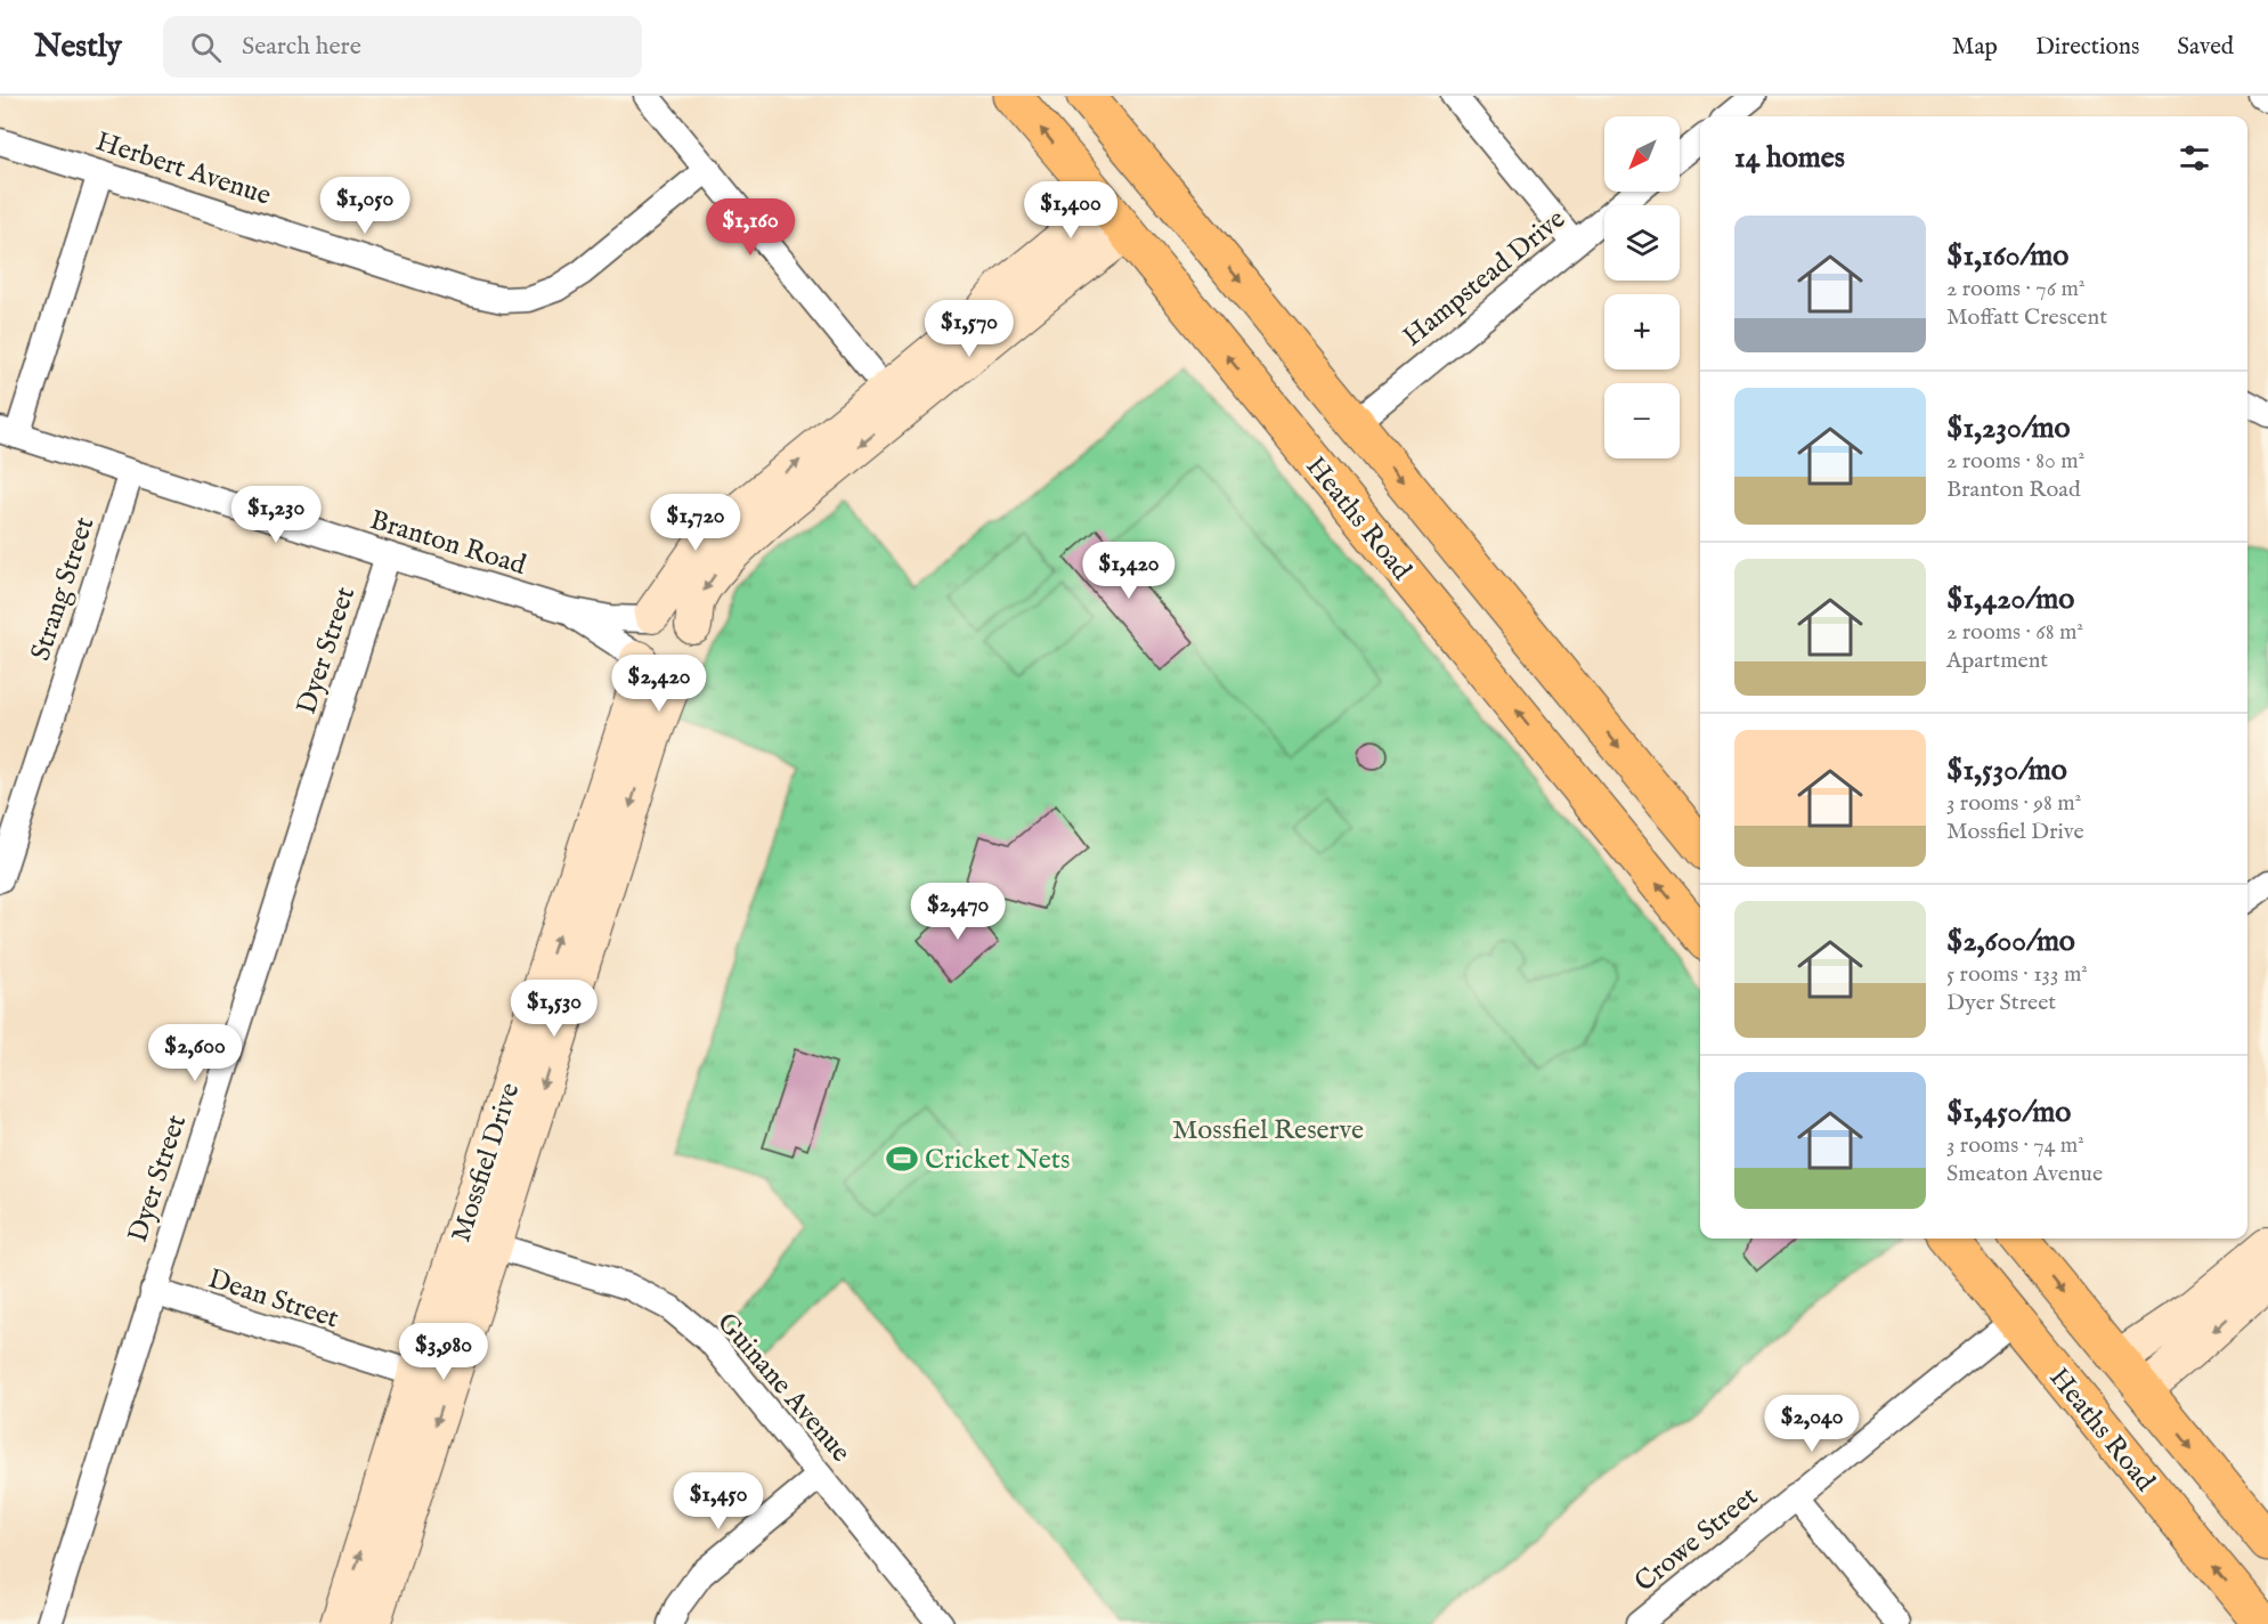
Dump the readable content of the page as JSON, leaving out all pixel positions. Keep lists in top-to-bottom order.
{
  "streets": {
    "main road": ["Heaths Road"],
    "street": [
      "Herbert Avenue",
      "Hampstead Drive",
      "Branton Road",
      "Strang Street",
      "Dyer Street",
      "Mossfiel Drive",
      "Dean Street",
      "Guinane Avenue",
      "Crowe Street"
    ]
  },
  "crossings": [
    ["Hampstead Drive", "Heaths Road"],
    ["Heaths Road", "Crowe Street"],
    ["Branton Road", "Strang Street"],
    ["Branton Road", "Dyer Street"],
    ["Branton Road", "Mossfiel Drive"],
    ["Dyer Street", "Dean Street"],
    ["Mossfiel Drive", "Dean Street"],
    ["Mossfiel Drive", "Guinane Avenue"]
  ],
  "parks": ["Mossfiel Reserve"],
  "places": {
    "sports": ["Cricket Nets"]
  },
  "north": "bottom left",
  "page": {
    "header": "Nestly",
    "search": "Search here",
    "nav": ["Map", "Directions", "Saved"],
    "map_buttons": ["+", "−"],
    "heading": "14 homes",
    "price": [
      "$1,050",
      "$1,400",
      "$1,160",
      "$1,570",
      "$1,230",
      "$1,720",
      "$1,420",
      "$2,420",
      "$2,470",
      "$1,530",
      "$2,600",
      "$3,980",
      "$2,040",
      "$1,450"
    ],
    "list": [
      {
        "name": "$1,160/mo",
        "note": "2 rooms · 76 m² · Moffatt Crescent"
      },
      {
        "name": "$1,230/mo",
        "note": "2 rooms · 80 m² · Branton Road"
      },
      {
        "name": "$1,420/mo",
        "note": "2 rooms · 68 m² · Apartment"
      },
      {
        "name": "$1,530/mo",
        "note": "3 rooms · 98 m² · Mossfiel Drive"
      },
      {
        "name": "$2,600/mo",
        "note": "5 rooms · 133 m² · Dyer Street"
      },
      {
        "name": "$1,450/mo",
        "note": "3 rooms · 74 m² · Smeaton Avenue"
      }
    ]
  }
}
